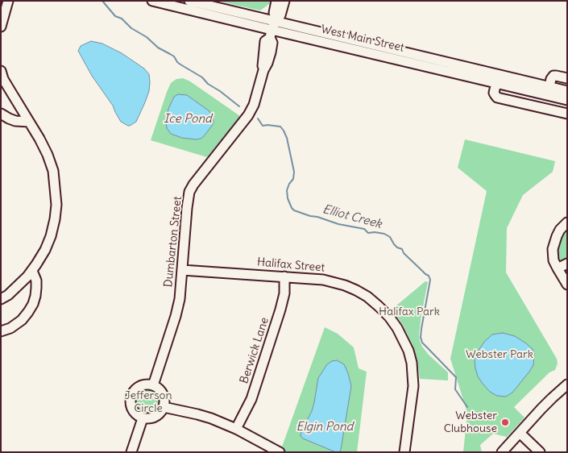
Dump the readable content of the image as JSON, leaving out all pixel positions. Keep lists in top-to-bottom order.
{
  "streets": {
    "street": [
      "West Main Street",
      "Dumbarton Street",
      "Halifax Street",
      "Berwick Lane"
    ]
  },
  "crossings": [
    ["West Main Street", "Dumbarton Street"],
    ["Dumbarton Street", "Halifax Street"],
    ["Halifax Street", "Berwick Lane"]
  ],
  "water": ["Ice Pond", "Elliot Creek", "Elgin Pond"],
  "parks": ["Halifax Park", "Webster Park", "Jefferson Circle"],
  "places": ["Webster Clubhouse"]
}
